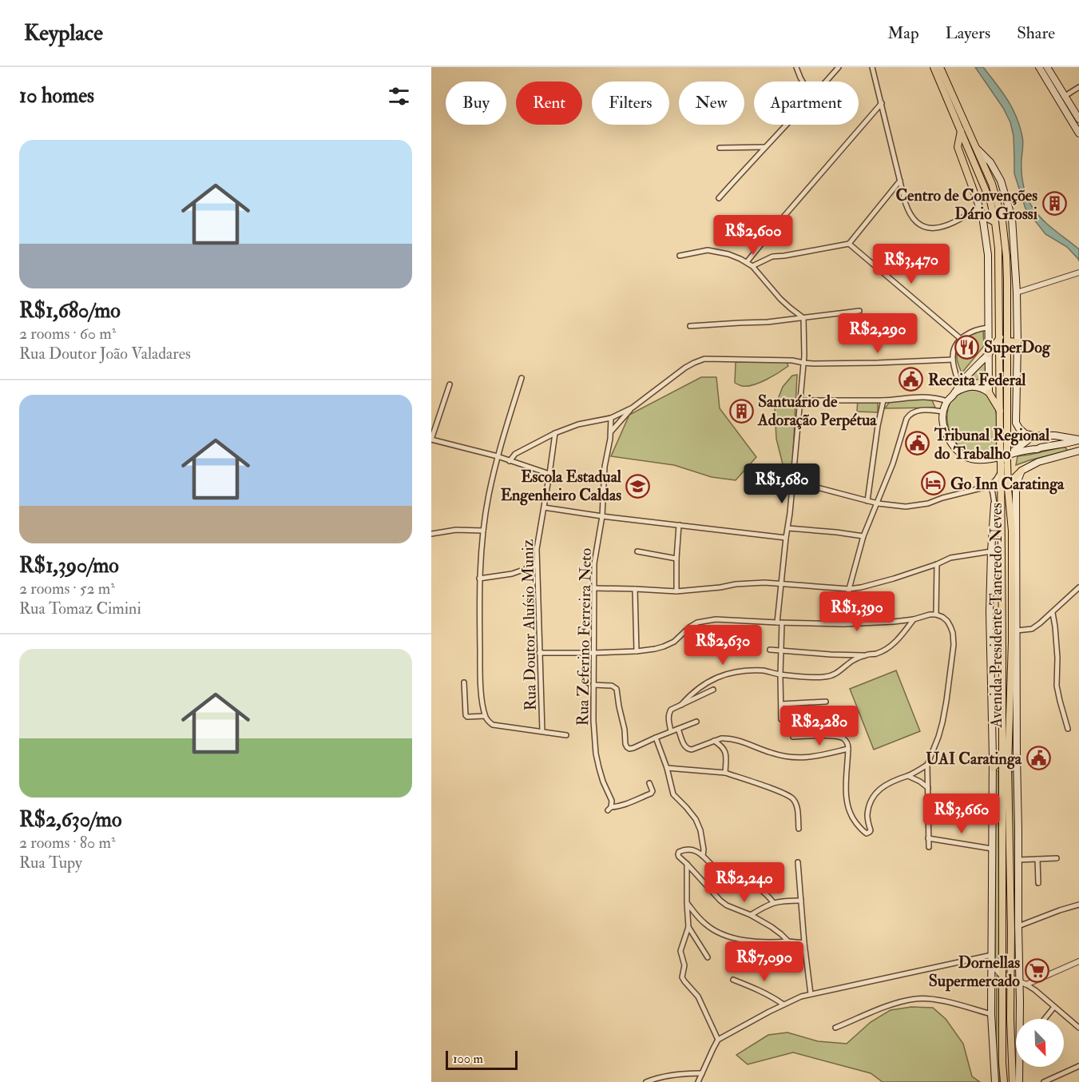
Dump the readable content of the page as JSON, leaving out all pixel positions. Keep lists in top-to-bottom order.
{
  "streets": {
    "highway": ["Avenida Presidente Tancredo Neves"],
    "street": ["Rua Doutor Aluísio Muniz", "Rua Zeferino Ferreira Neto"]
  },
  "places": {
    "building": ["Centro de Convenções Dário Grossi", "Santuário de Adoração Perpétua"],
    "restaurant": ["SuperDog"],
    "public building": ["Receita Federal", "Tribunal Regional do Trabalho", "UAI Caratinga"],
    "hotel": ["Go Inn Caratinga"],
    "school or university": ["Escola Estadual Engenheiro Caldas"],
    "supermarket": ["Dornellas Supermercado"]
  },
  "scale_bar": "100 m",
  "north": "bottom right",
  "page": {
    "header": "Keyplace",
    "nav": ["Map", "Layers", "Share"],
    "heading": "10 homes",
    "chip": [
      "Buy",
      "Rent",
      "Filters",
      "New",
      "Apartment"
    ],
    "list": [
      {
        "name": "R$1,680/mo",
        "note": "2 rooms · 60 m² · Rua Doutor João Valadares"
      },
      {
        "name": "R$1,390/mo",
        "note": "2 rooms · 52 m² · Rua Tomaz Cimini"
      },
      {
        "name": "R$2,630/mo",
        "note": "2 rooms · 80 m² · Rua Tupy"
      }
    ],
    "price": [
      "R$2,600",
      "R$3,470",
      "R$2,290",
      "R$1,680",
      "R$1,390",
      "R$2,630",
      "R$2,280",
      "R$3,660",
      "R$2,240",
      "R$7,090"
    ],
    "scale": "100 m"
  }
}
